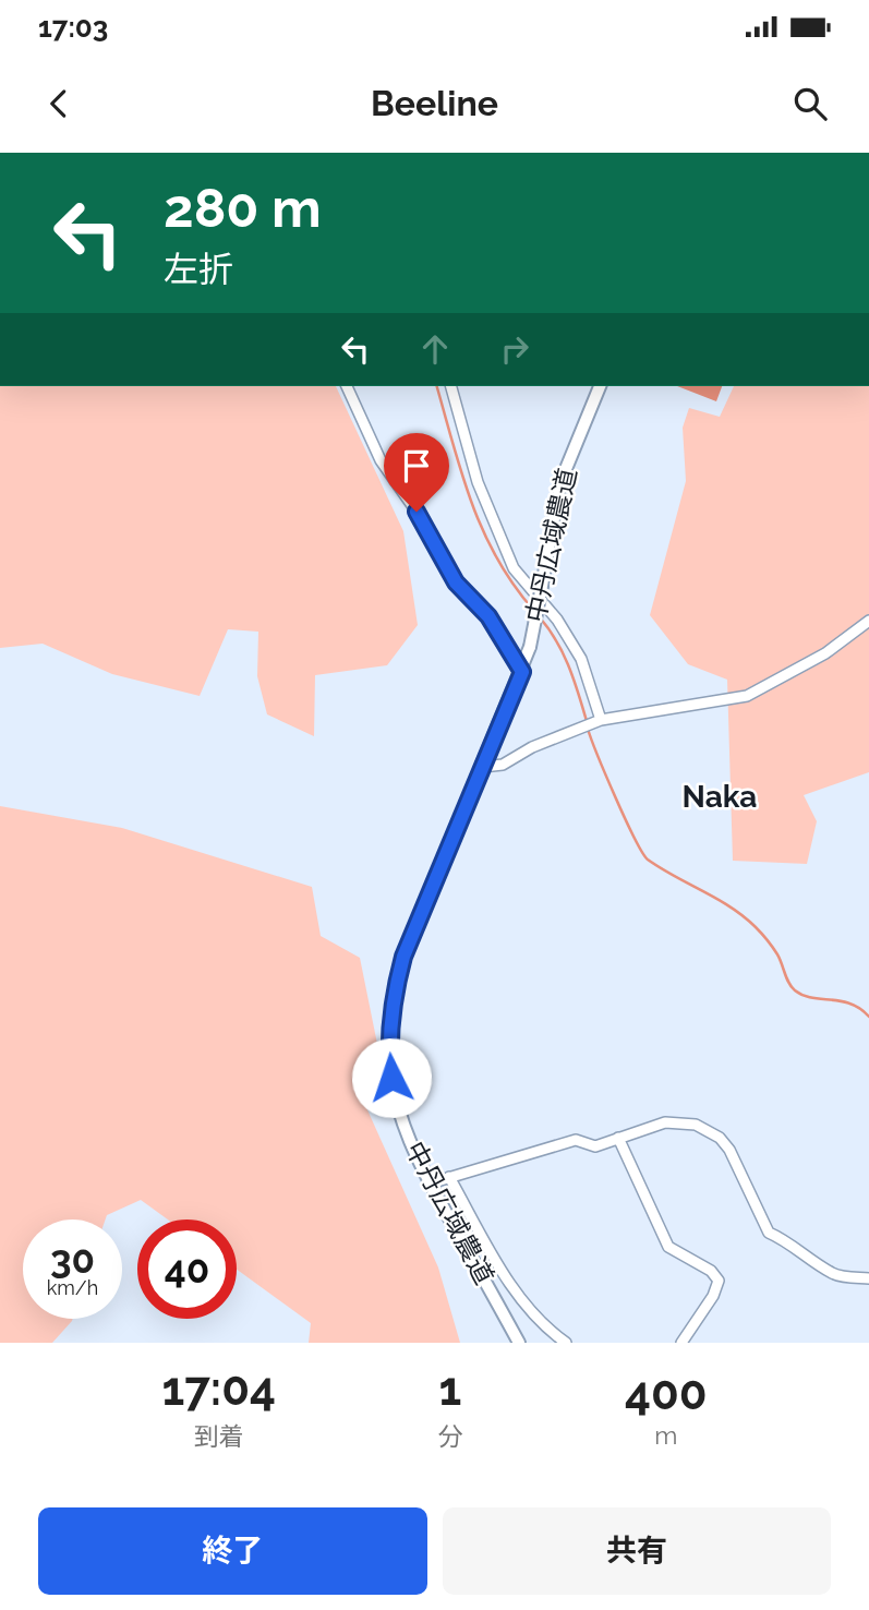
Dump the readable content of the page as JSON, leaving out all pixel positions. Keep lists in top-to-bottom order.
{
  "streets": {
    "street": ["中丹広域農道"]
  },
  "districts": ["Naka"],
  "page": {
    "status": "17:03",
    "header": "Beeline",
    "turn": ["280 m", "左折"],
    "speed": "30 km/h",
    "limit": "40",
    "eta": [
      "17:04",
      "到着",
      "1",
      "分",
      "400",
      "m"
    ],
    "buttons": ["終了", "共有"]
  }
}
